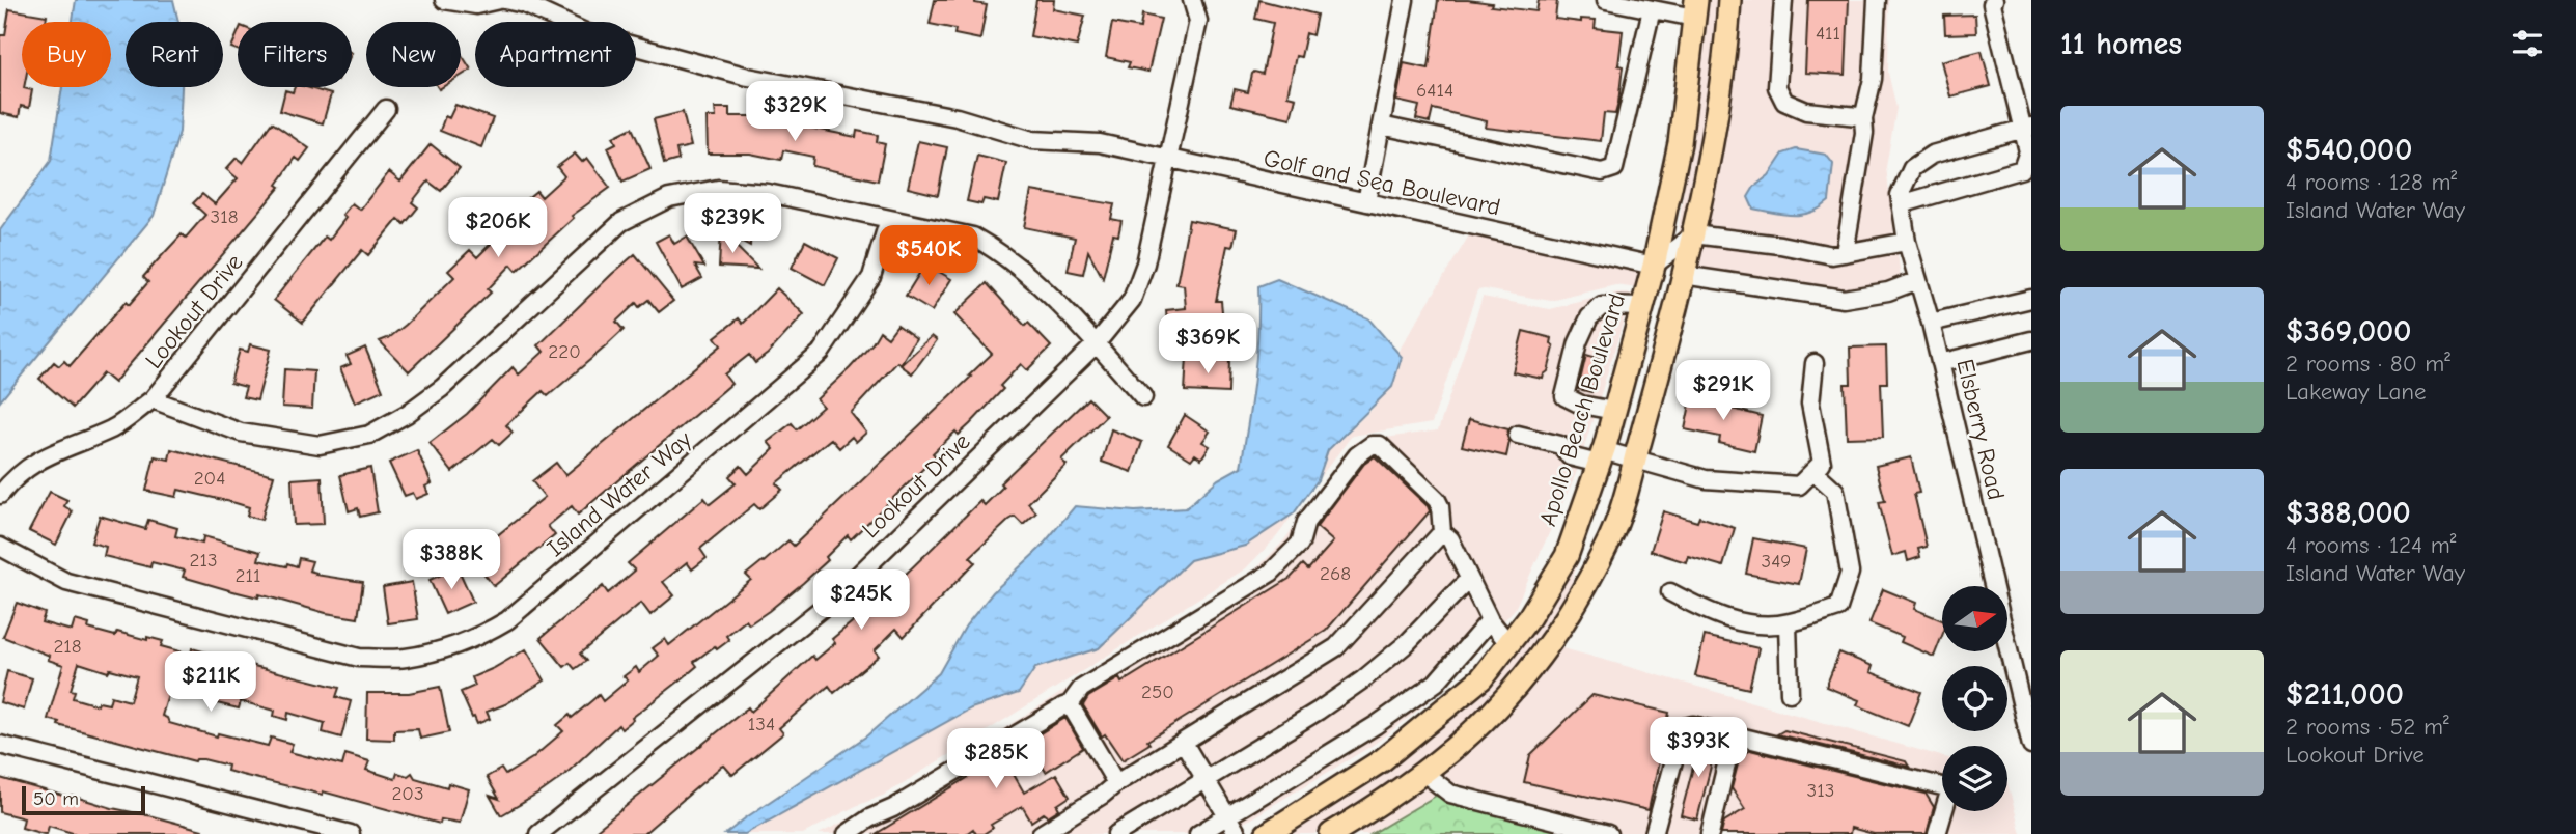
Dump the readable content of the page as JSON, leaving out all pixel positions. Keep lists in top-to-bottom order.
{
  "streets": {
    "main road": ["Apollo Beach Boulevard"],
    "street": [
      "Golf and Sea Boulevard",
      "Lookout Drive",
      "Elsberry Road",
      "Island Water Way"
    ]
  },
  "crossings": [
    ["Golf and Sea Boulevard", "Lookout Drive"],
    ["Golf and Sea Boulevard", "Apollo Beach Boulevard"]
  ],
  "house_numbers": [
    "411",
    "6414",
    "318",
    "220",
    "204",
    "213",
    "349",
    "268",
    "211",
    "218",
    "250",
    "134",
    "313",
    "203"
  ],
  "scale_bar": "50 m",
  "north": "right",
  "page": {
    "heading": "11 homes",
    "chip": [
      "Buy",
      "Rent",
      "Filters",
      "New",
      "Apartment"
    ],
    "price": [
      "$329K",
      "$239K",
      "$206K",
      "$540K",
      "$369K",
      "$291K",
      "$388K",
      "$245K",
      "$211K",
      "$393K",
      "$285K"
    ],
    "list": [
      {
        "name": "$540,000",
        "note": "4 rooms · 128 m² · Island Water Way"
      },
      {
        "name": "$369,000",
        "note": "2 rooms · 80 m² · Lakeway Lane"
      },
      {
        "name": "$388,000",
        "note": "4 rooms · 124 m² · Island Water Way"
      },
      {
        "name": "$211,000",
        "note": "2 rooms · 52 m² · Lookout Drive"
      }
    ],
    "scale": "50 m"
  }
}
